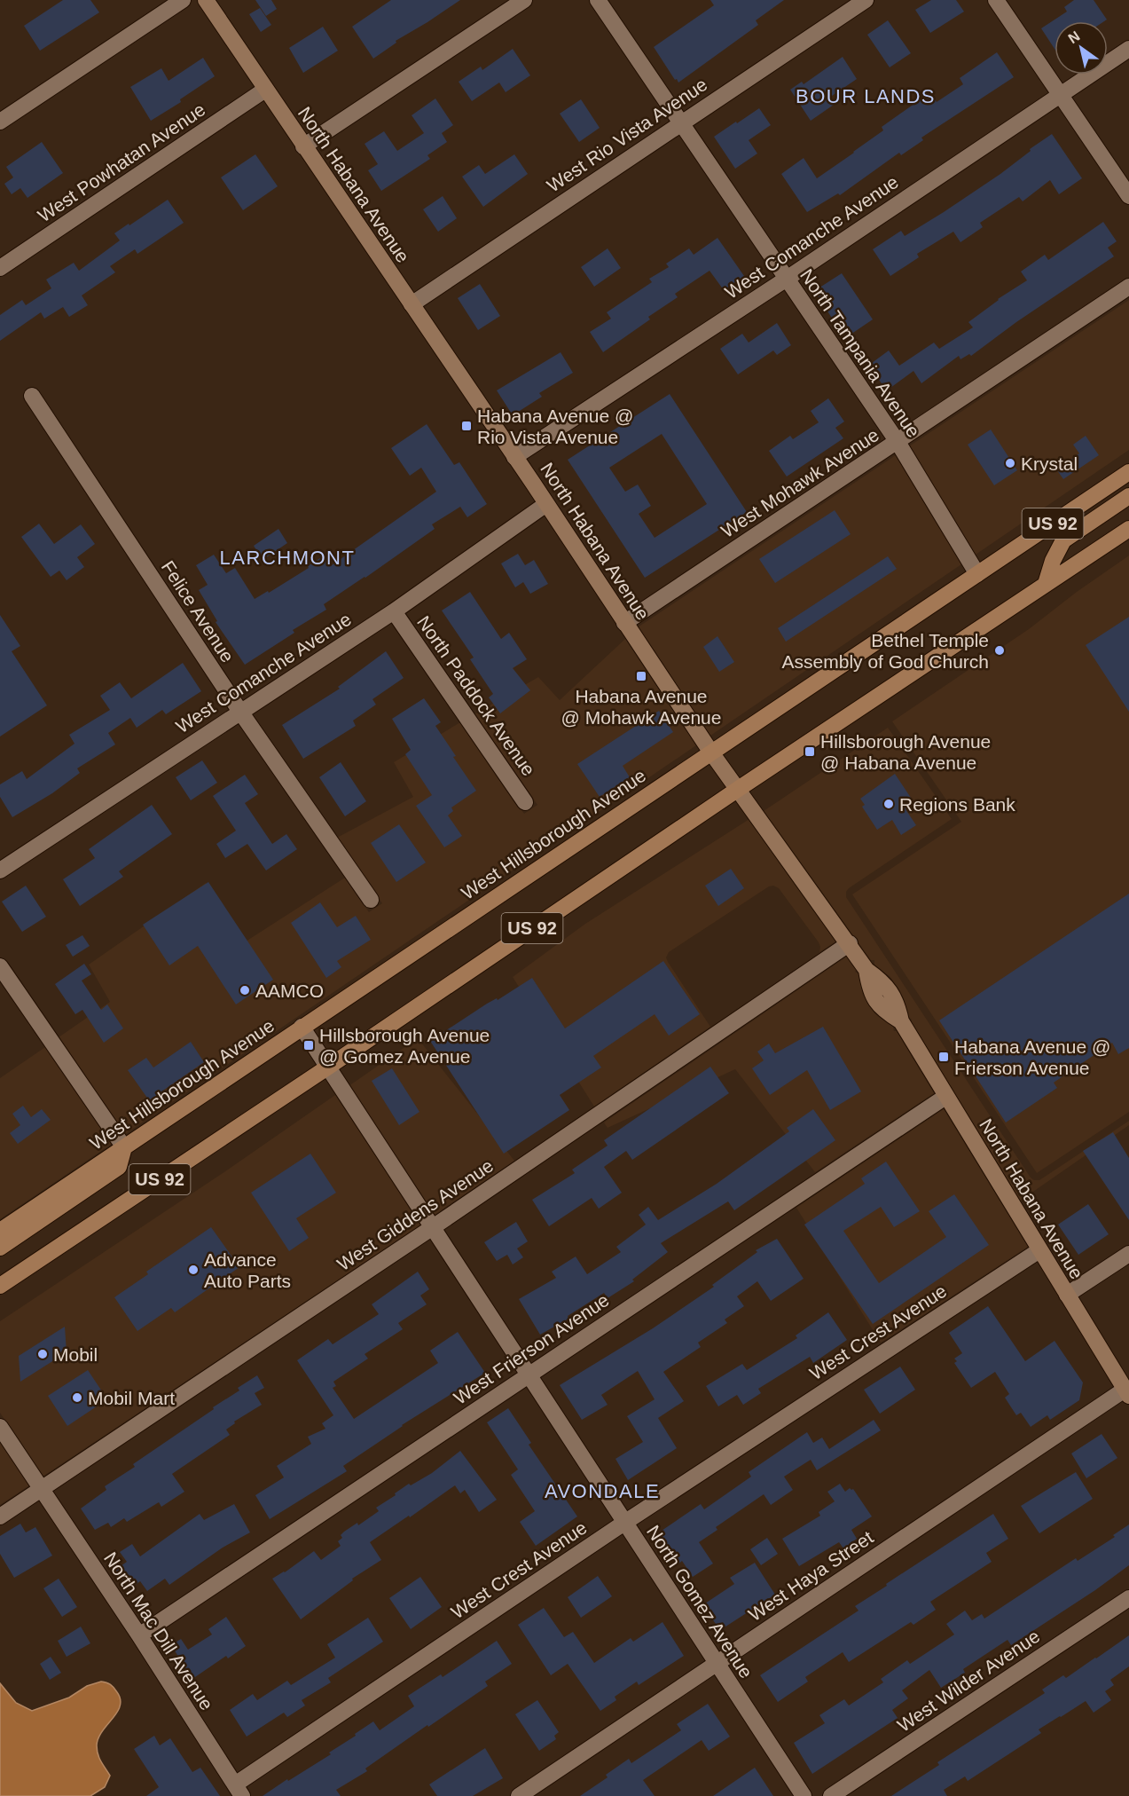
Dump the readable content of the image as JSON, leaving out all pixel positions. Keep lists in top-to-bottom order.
{
  "streets": {
    "main road": ["US 92", "West Hillsborough Avenue"],
    "street": [
      "West Rio Vista Avenue",
      "West Powhatan Avenue",
      "North Habana Avenue",
      "West Comanche Avenue",
      "North Tampania Avenue",
      "West Mohawk Avenue",
      "Felice Avenue",
      "North Paddock Avenue",
      "West Giddens Avenue",
      "West Crest Avenue",
      "West Frierson Avenue",
      "West Haya Street",
      "North Gomez Avenue",
      "North Mac Dill Avenue",
      "West Wilder Avenue"
    ]
  },
  "crossings": [
    ["West Rio Vista Avenue", "North Habana Avenue"],
    ["West Rio Vista Avenue", "North Tampania Avenue"],
    ["West Powhatan Avenue", "North Habana Avenue"],
    ["North Habana Avenue", "West Comanche Avenue"],
    ["North Habana Avenue", "West Mohawk Avenue"],
    ["North Habana Avenue", "US 92"],
    ["North Habana Avenue", "West Hillsborough Avenue"],
    ["North Habana Avenue", "West Giddens Avenue"],
    ["North Habana Avenue", "West Crest Avenue"],
    ["North Habana Avenue", "West Frierson Avenue"],
    ["North Habana Avenue", "West Haya Street"],
    ["West Comanche Avenue", "North Tampania Avenue"],
    ["West Comanche Avenue", "Felice Avenue"],
    ["West Comanche Avenue", "North Paddock Avenue"],
    ["North Tampania Avenue", "West Mohawk Avenue"],
    ["North Tampania Avenue", "West Hillsborough Avenue"],
    ["US 92", "North Gomez Avenue"],
    ["West Hillsborough Avenue", "North Gomez Avenue"],
    ["West Giddens Avenue", "North Gomez Avenue"],
    ["West Giddens Avenue", "North Mac Dill Avenue"],
    ["West Crest Avenue", "North Gomez Avenue"],
    ["West Crest Avenue", "North Mac Dill Avenue"],
    ["West Frierson Avenue", "North Gomez Avenue"],
    ["West Frierson Avenue", "North Mac Dill Avenue"],
    ["West Haya Street", "North Gomez Avenue"]
  ],
  "districts": ["BOUR LANDS", "LARCHMONT", "AVONDALE"],
  "places": {
    "transit": [
      "Habana Avenue @ Rio Vista Avenue",
      "Habana Avenue @ Mohawk Avenue",
      "Hillsborough Avenue @ Habana Avenue",
      "Hillsborough Avenue @ Gomez Avenue",
      "Habana Avenue @ Frierson Avenue"
    ],
    "other": [
      "Krystal",
      "Bethel Temple Assembly of God Church",
      "Regions Bank",
      "AAMCO",
      "Advance Auto Parts",
      "Mobil",
      "Mobil Mart"
    ]
  },
  "north": "top left"
}
